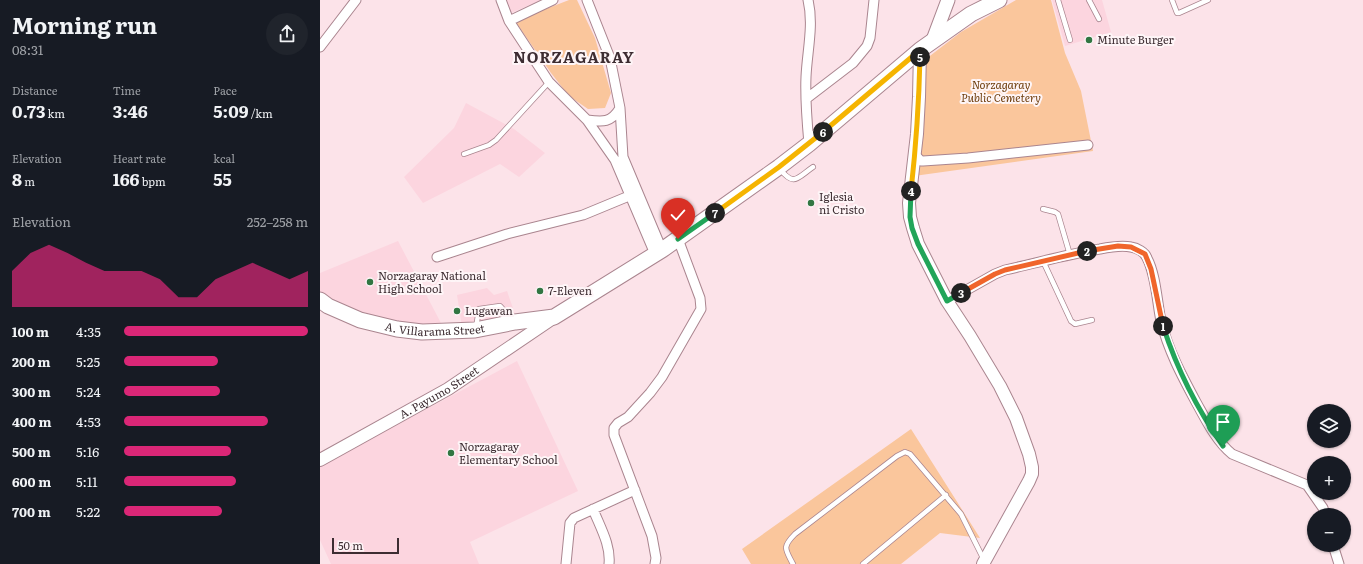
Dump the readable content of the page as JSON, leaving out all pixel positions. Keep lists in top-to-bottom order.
{
  "streets": {
    "main road": ["A. Villarama Street"],
    "street": ["A. Payumo Street"]
  },
  "crossings": [
    ["A. Villarama Street", "A. Payumo Street"]
  ],
  "districts": ["NORZAGARAY"],
  "parks": ["Norzagaray Public Cemetery"],
  "places": [
    "Minute Burger",
    "Iglesia ni Cristo",
    "Norzagaray National High School",
    "7-Eleven",
    "Lugawan",
    "Norzagaray Elementary School"
  ],
  "scale_bar": "50 m",
  "page": {
    "heading": ["Morning run", "08:31"],
    "pins": [
      "5",
      "6",
      "4",
      "7",
      "2",
      "3",
      "1"
    ],
    "stats": [
      ["Distance", "0.73 km"],
      ["Time", "3:46"],
      ["Pace", "5:09 /km"],
      ["Elevation", "8 m"],
      ["Heart rate", "166 bpm"],
      ["kcal", "55"]
    ],
    "chart": ["Elevation", "252–258 m"],
    "list": [
      {
        "name": "100 m",
        "note": "4:35"
      },
      {
        "name": "200 m",
        "note": "5:25"
      },
      {
        "name": "300 m",
        "note": "5:24"
      },
      {
        "name": "400 m",
        "note": "4:53"
      },
      {
        "name": "500 m",
        "note": "5:16"
      },
      {
        "name": "600 m",
        "note": "5:11"
      },
      {
        "name": "700 m",
        "note": "5:22"
      }
    ],
    "map_buttons": ["+", "−"],
    "scale": "50 m"
  }
}
